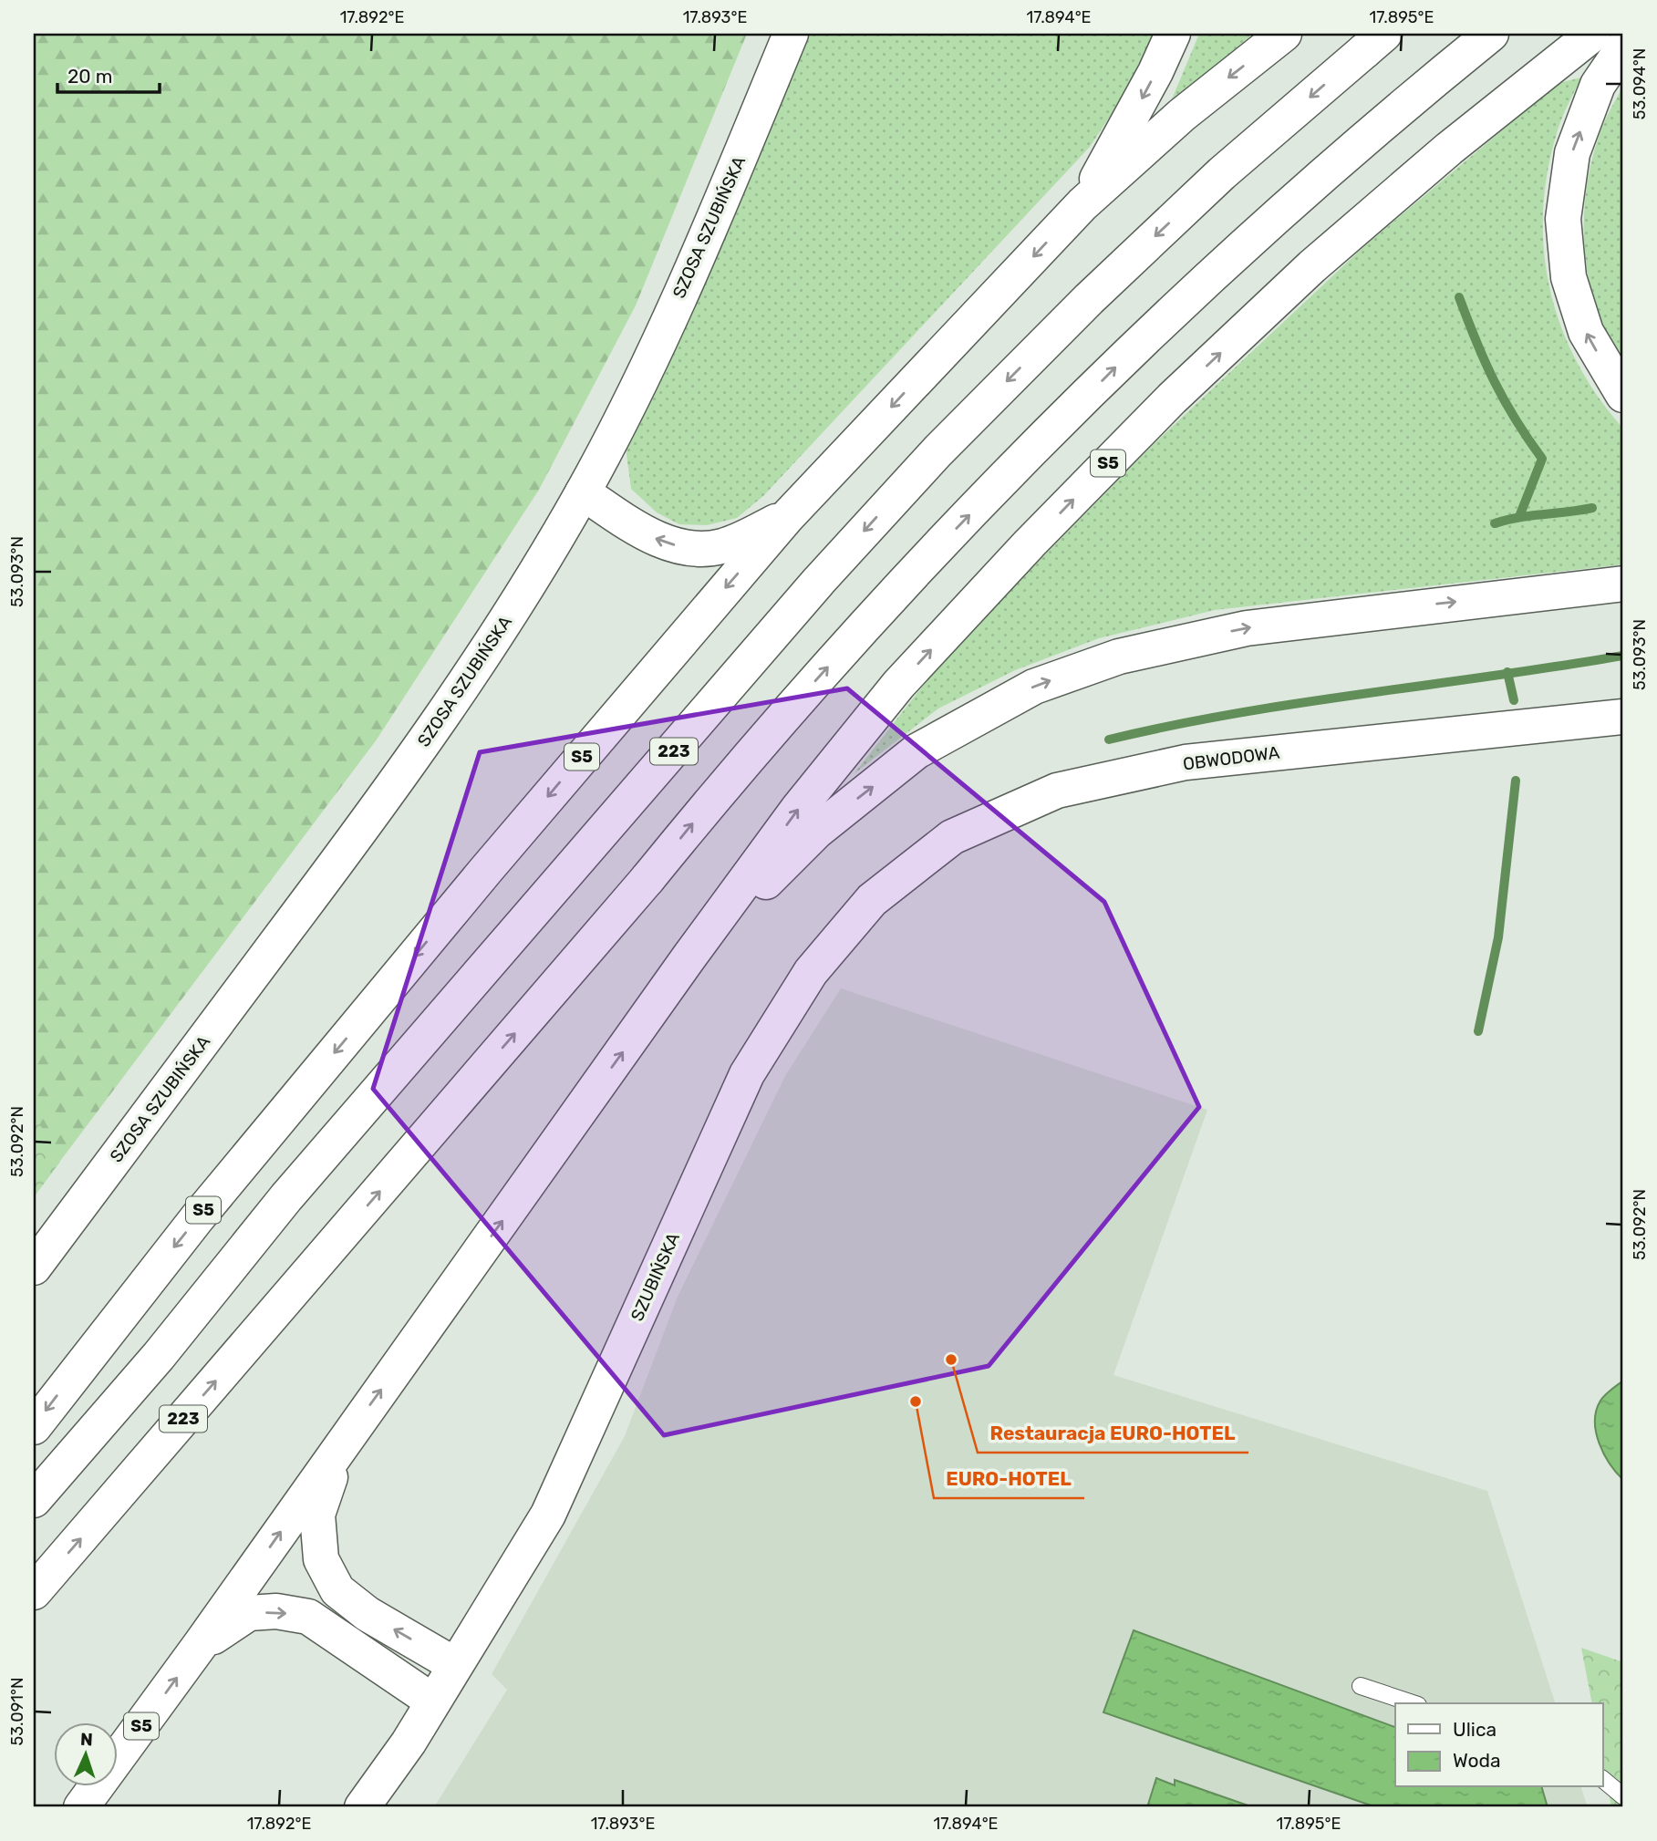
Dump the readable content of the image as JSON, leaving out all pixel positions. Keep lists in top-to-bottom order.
{
  "streets": {
    "main road": [
      "SZOSA SZUBIŃSKA",
      "S5",
      "223",
      "OBWODOWA",
      "SZUBIŃSKA"
    ]
  },
  "crossings": [
    ["OBWODOWA", "SZUBIŃSKA"]
  ],
  "places": ["Restauracja EURO-HOTEL", "EURO-HOTEL"],
  "legend": ["Ulica", "Woda"],
  "scale_bar": "20 m",
  "north": "top",
  "coordinates": [
    "17.892°E",
    "17.893°E",
    "17.894°E",
    "17.895°E",
    "53.094°N",
    "53.093°N",
    "53.092°N",
    "53.091°N"
  ]
}
